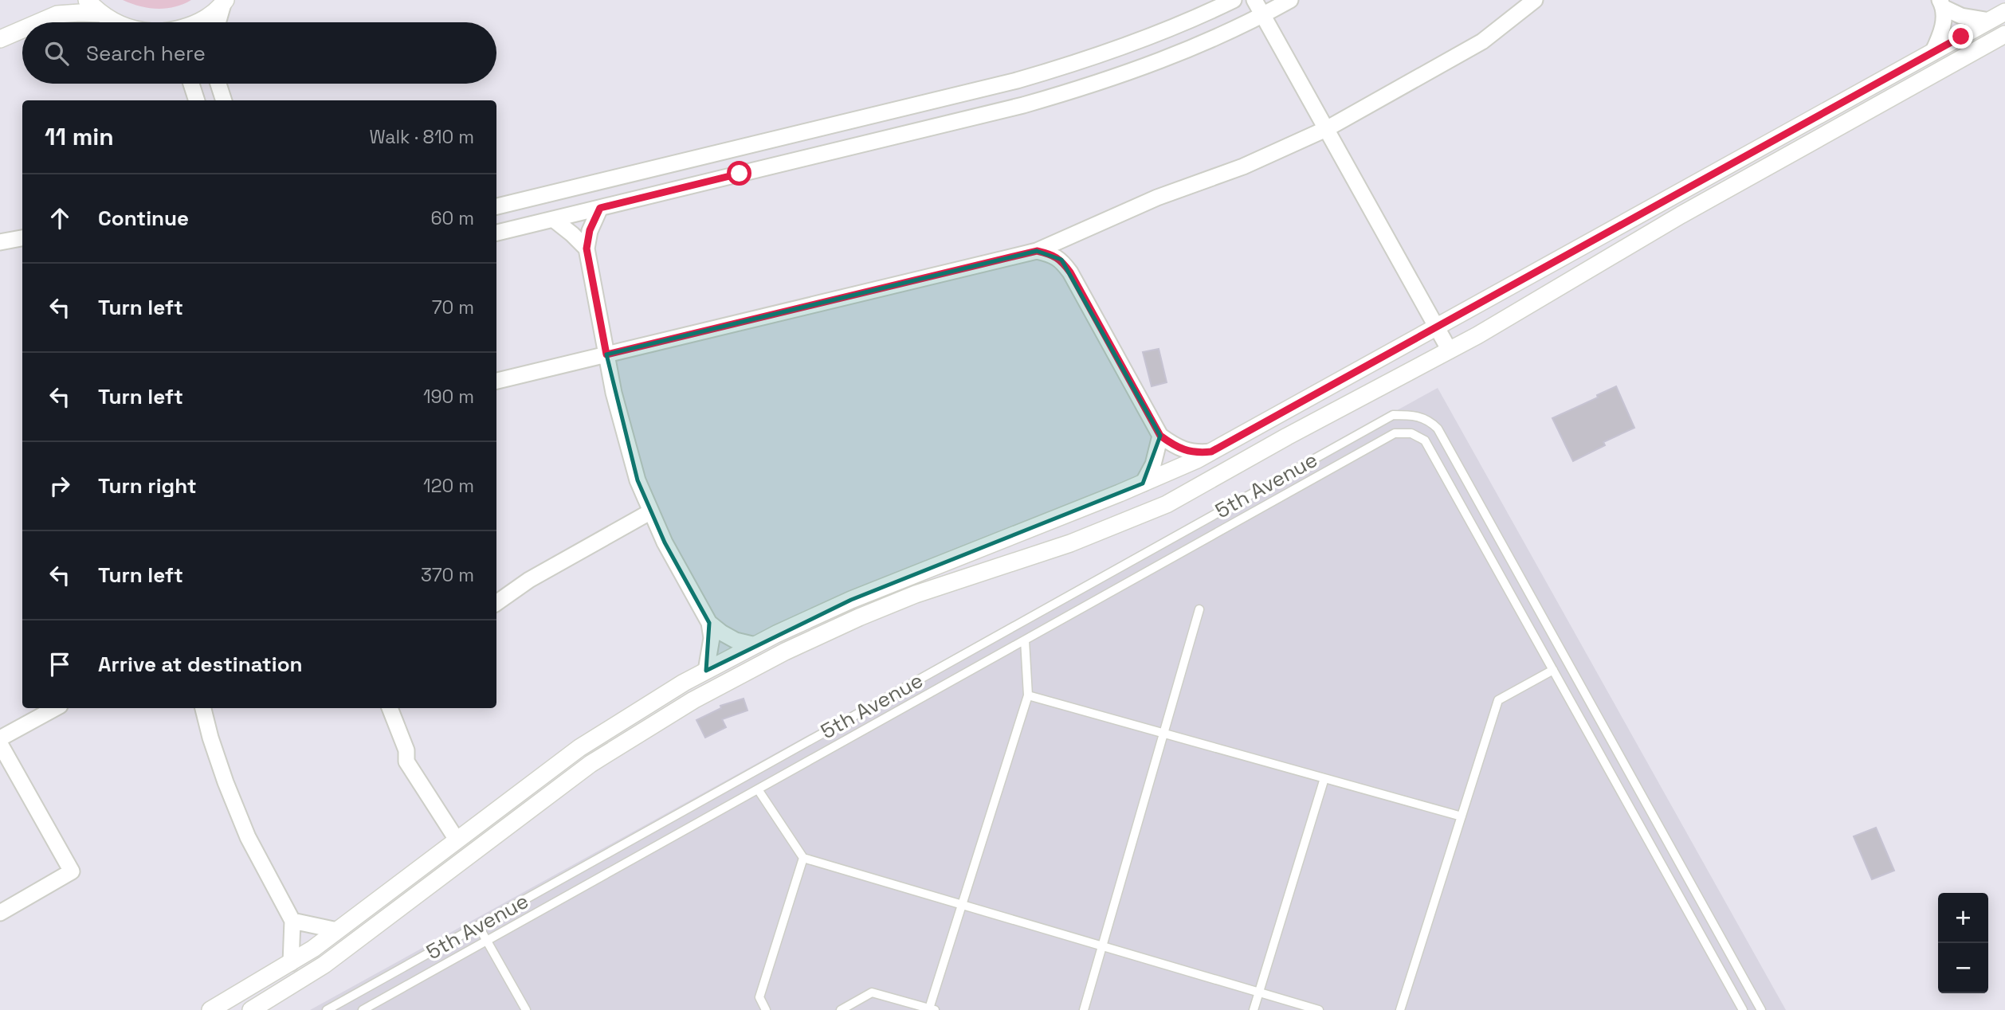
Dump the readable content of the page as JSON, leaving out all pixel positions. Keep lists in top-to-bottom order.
{
  "streets": {
    "lane": ["5th Avenue"]
  },
  "page": {
    "search": "Search here",
    "heading": ["11 min", "Walk · 810 m"],
    "list": [
      ["Continue", "60 m"],
      ["Turn left", "70 m"],
      ["Turn left", "190 m"],
      ["Turn right", "120 m"],
      ["Turn left", "370 m"],
      "Arrive at destination"
    ],
    "map_buttons": ["+", "−"]
  }
}
